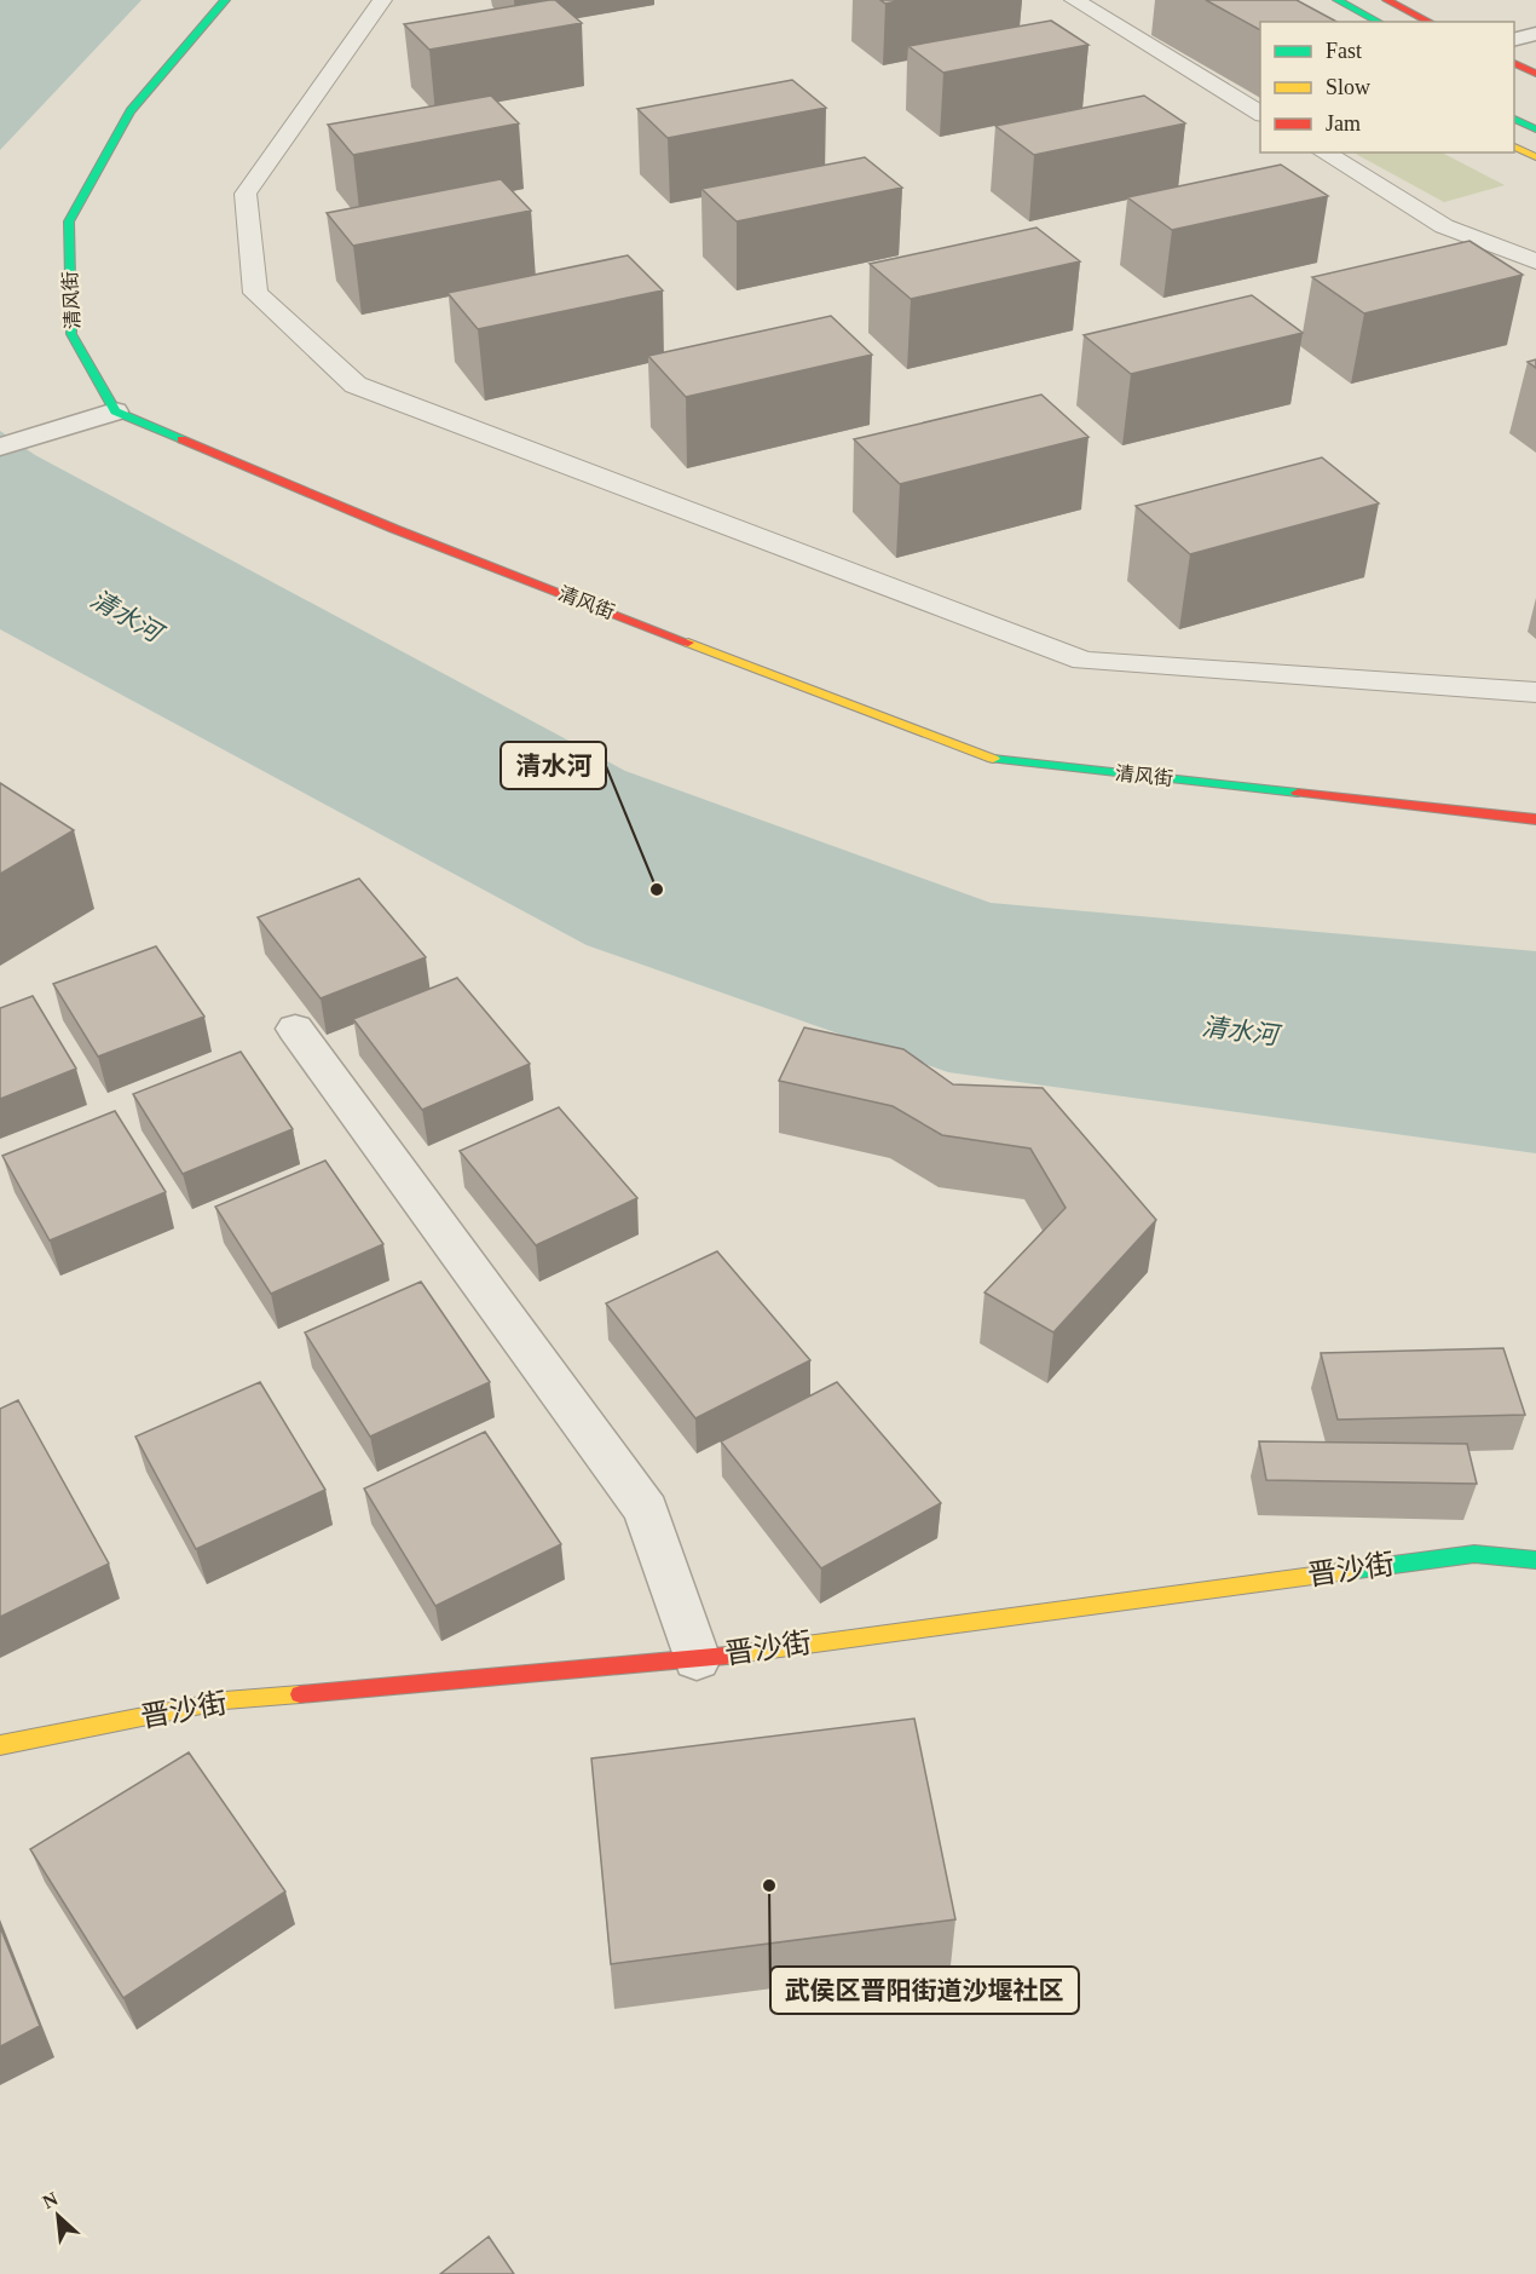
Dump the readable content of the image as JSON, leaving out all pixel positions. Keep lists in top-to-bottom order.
{
  "streets": {
    "street": ["清风街", "晋沙街"]
  },
  "water": ["清水河"],
  "places": ["清水河", "武侯区晋阳街道沙堰社区"],
  "legend": ["Fast", "Slow", "Jam"],
  "north": "top left"
}
